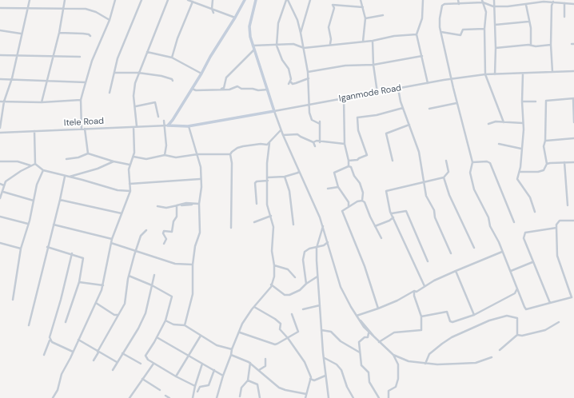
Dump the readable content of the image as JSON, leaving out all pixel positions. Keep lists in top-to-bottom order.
{
  "streets": {
    "street": ["Iganmode Road", "Itele Road"]
  },
  "crossings": [
    ["Iganmode Road", "Itele Road"]
  ]
}
